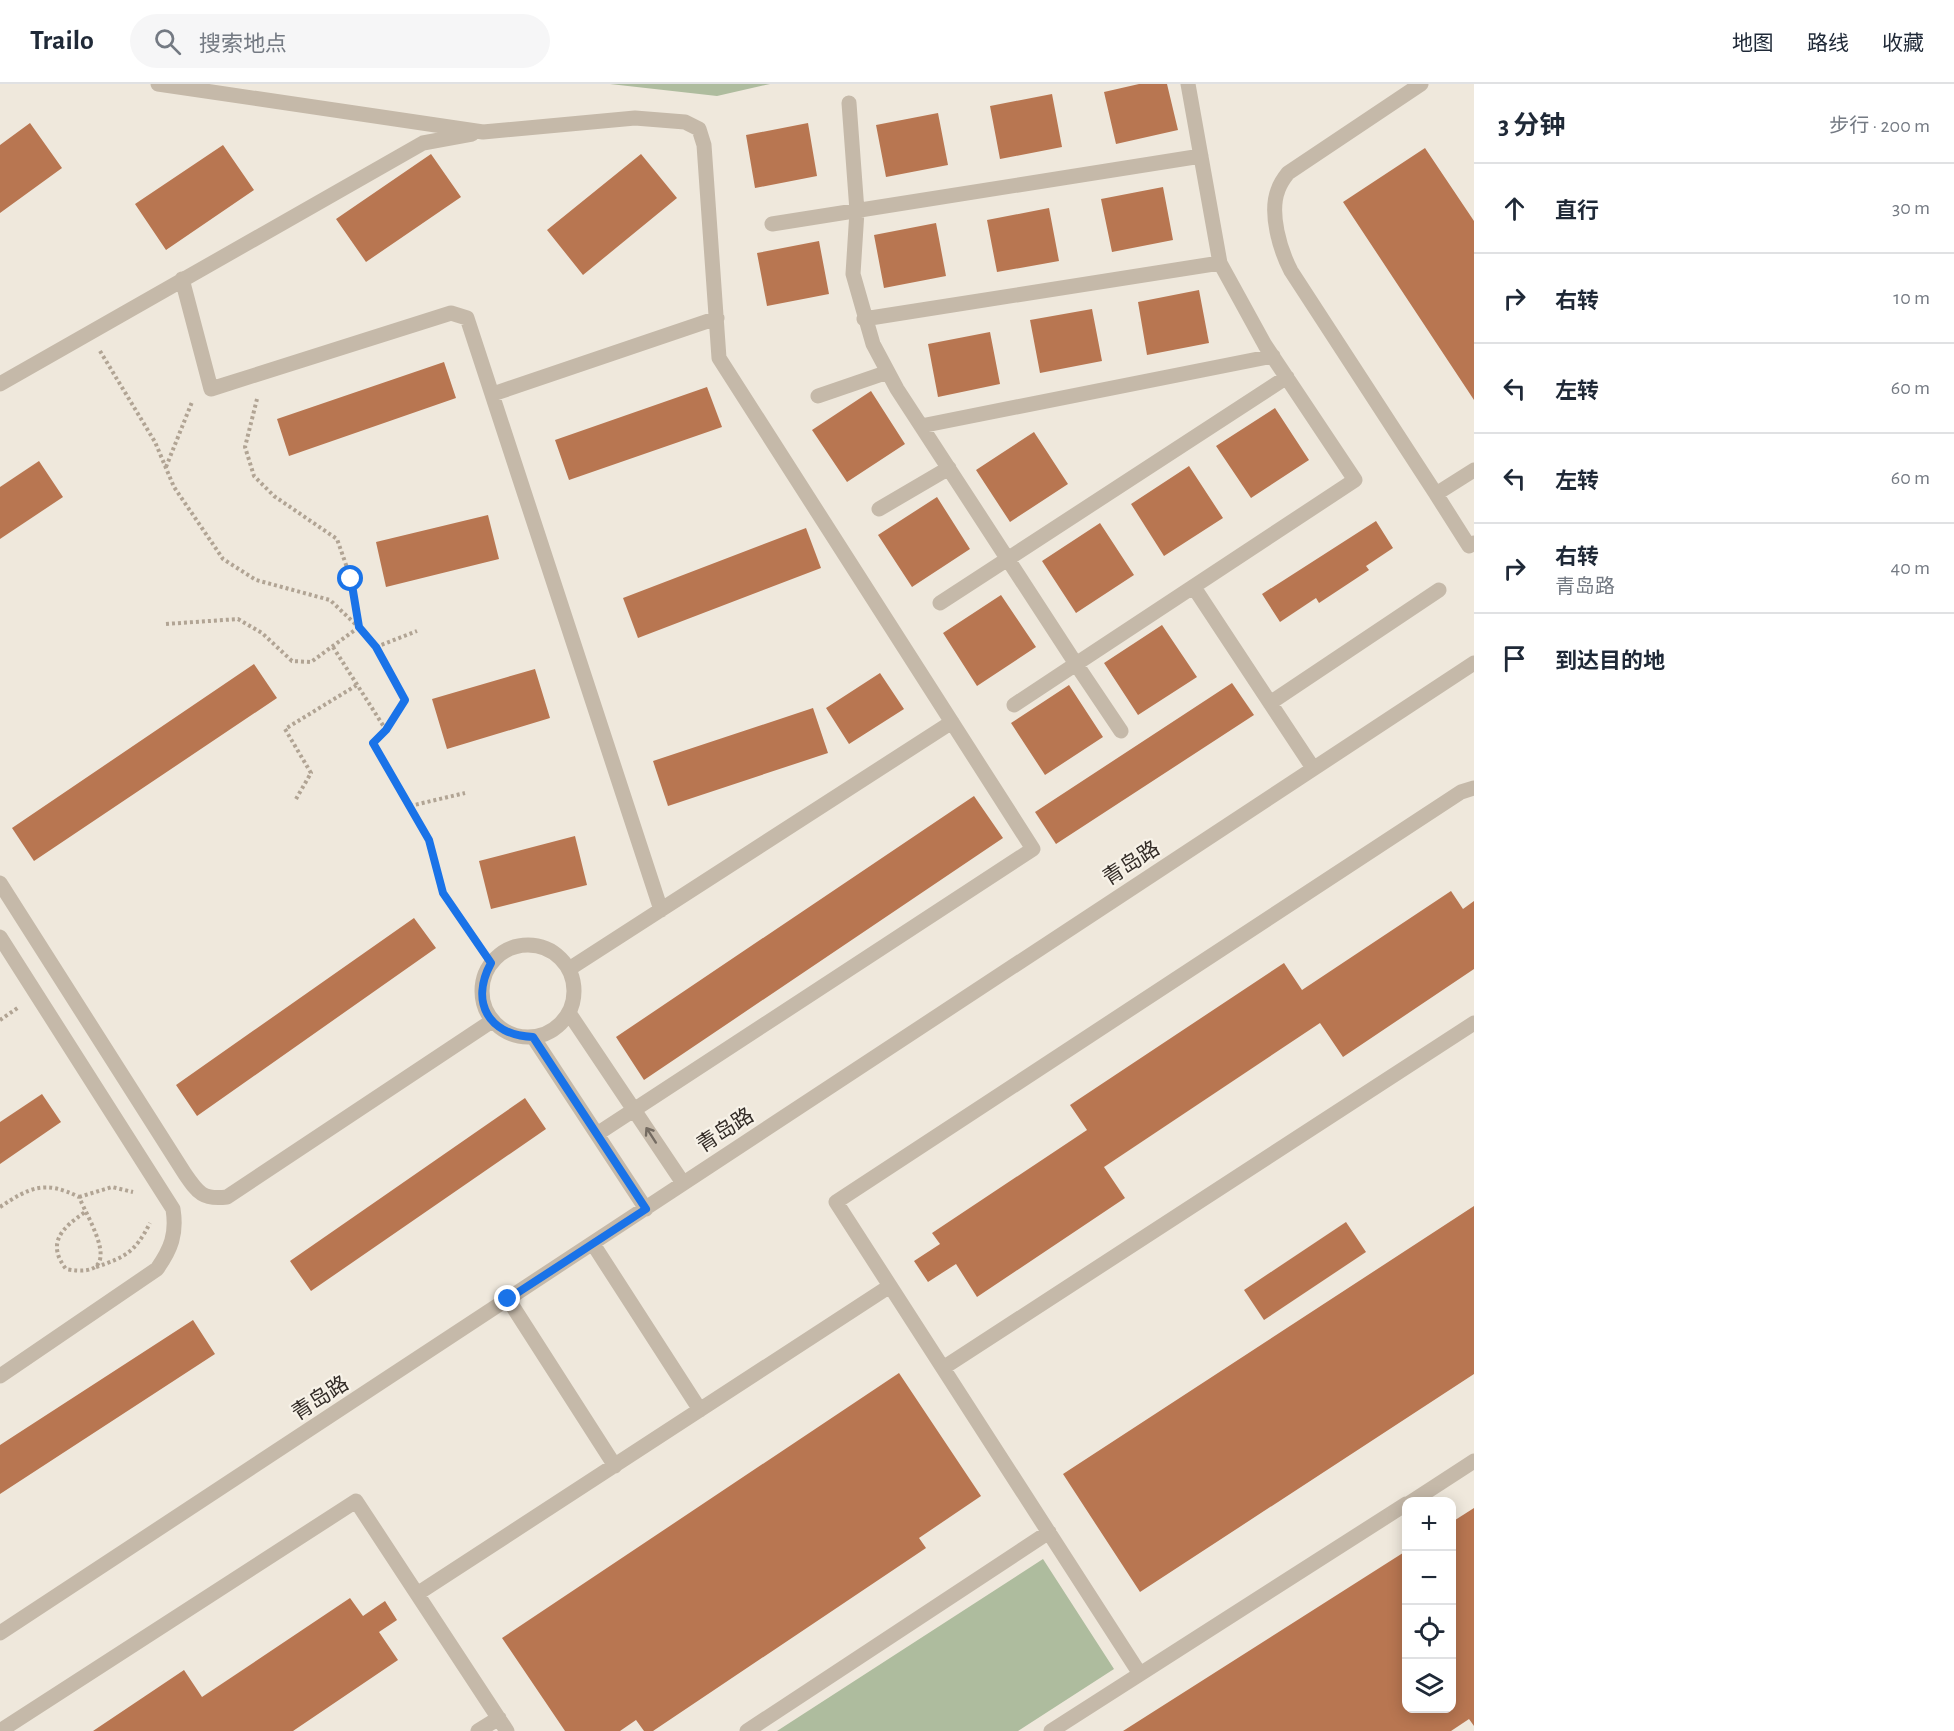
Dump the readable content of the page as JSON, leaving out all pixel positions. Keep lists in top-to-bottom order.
{
  "streets": {
    "street": ["青岛路"]
  },
  "page": {
    "header": "Trailo",
    "search": "搜索地点",
    "nav": ["地图", "路线", "收藏"],
    "heading": ["3 分钟", "步行 · 200 m"],
    "list": [
      ["直行", "30 m"],
      ["右转", "10 m"],
      ["左转", "60 m"],
      ["左转", "60 m"],
      ["右转", "青岛路", "40 m"],
      "到达目的地"
    ],
    "map_buttons": ["+", "−"]
  }
}
